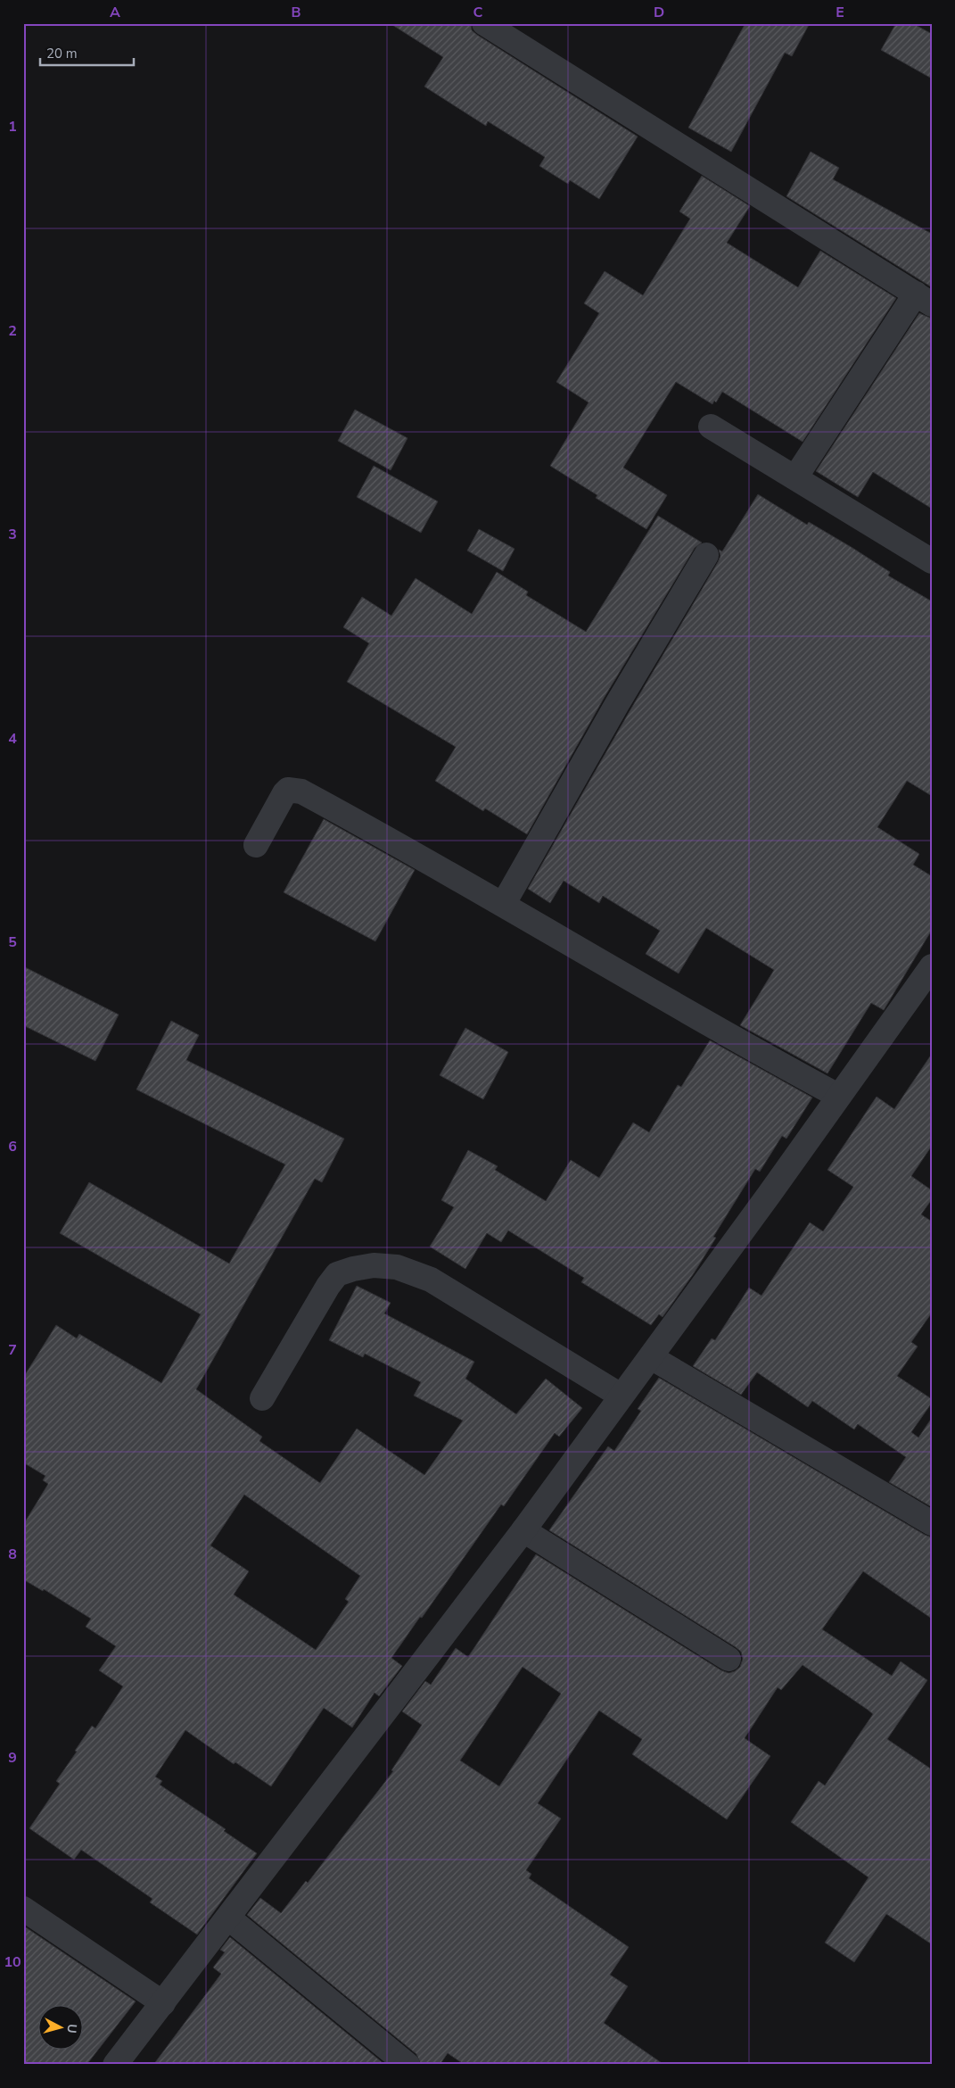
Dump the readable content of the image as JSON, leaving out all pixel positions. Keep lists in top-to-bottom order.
{
  "scale_bar": "20 m",
  "north": "right",
  "grid": {
    "columns": [
      "A",
      "B",
      "C",
      "D",
      "E"
    ],
    "rows": [
      "1",
      "2",
      "3",
      "4",
      "5",
      "6",
      "7",
      "8",
      "9",
      "10"
    ]
  }
}
